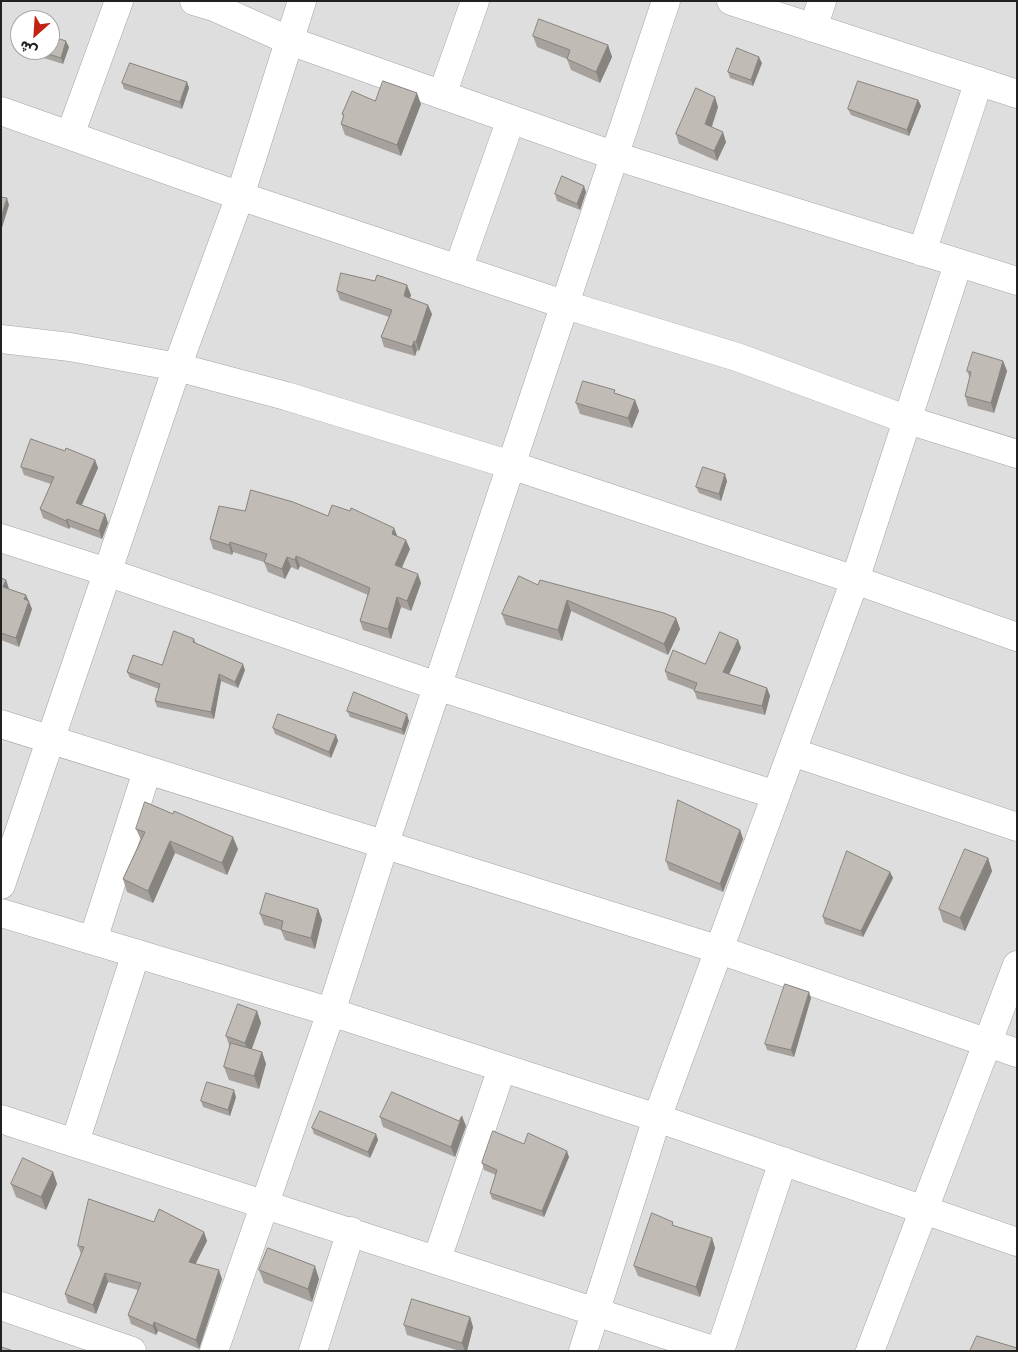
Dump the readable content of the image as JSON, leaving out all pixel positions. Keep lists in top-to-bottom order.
{
  "north": "bottom left"
}
